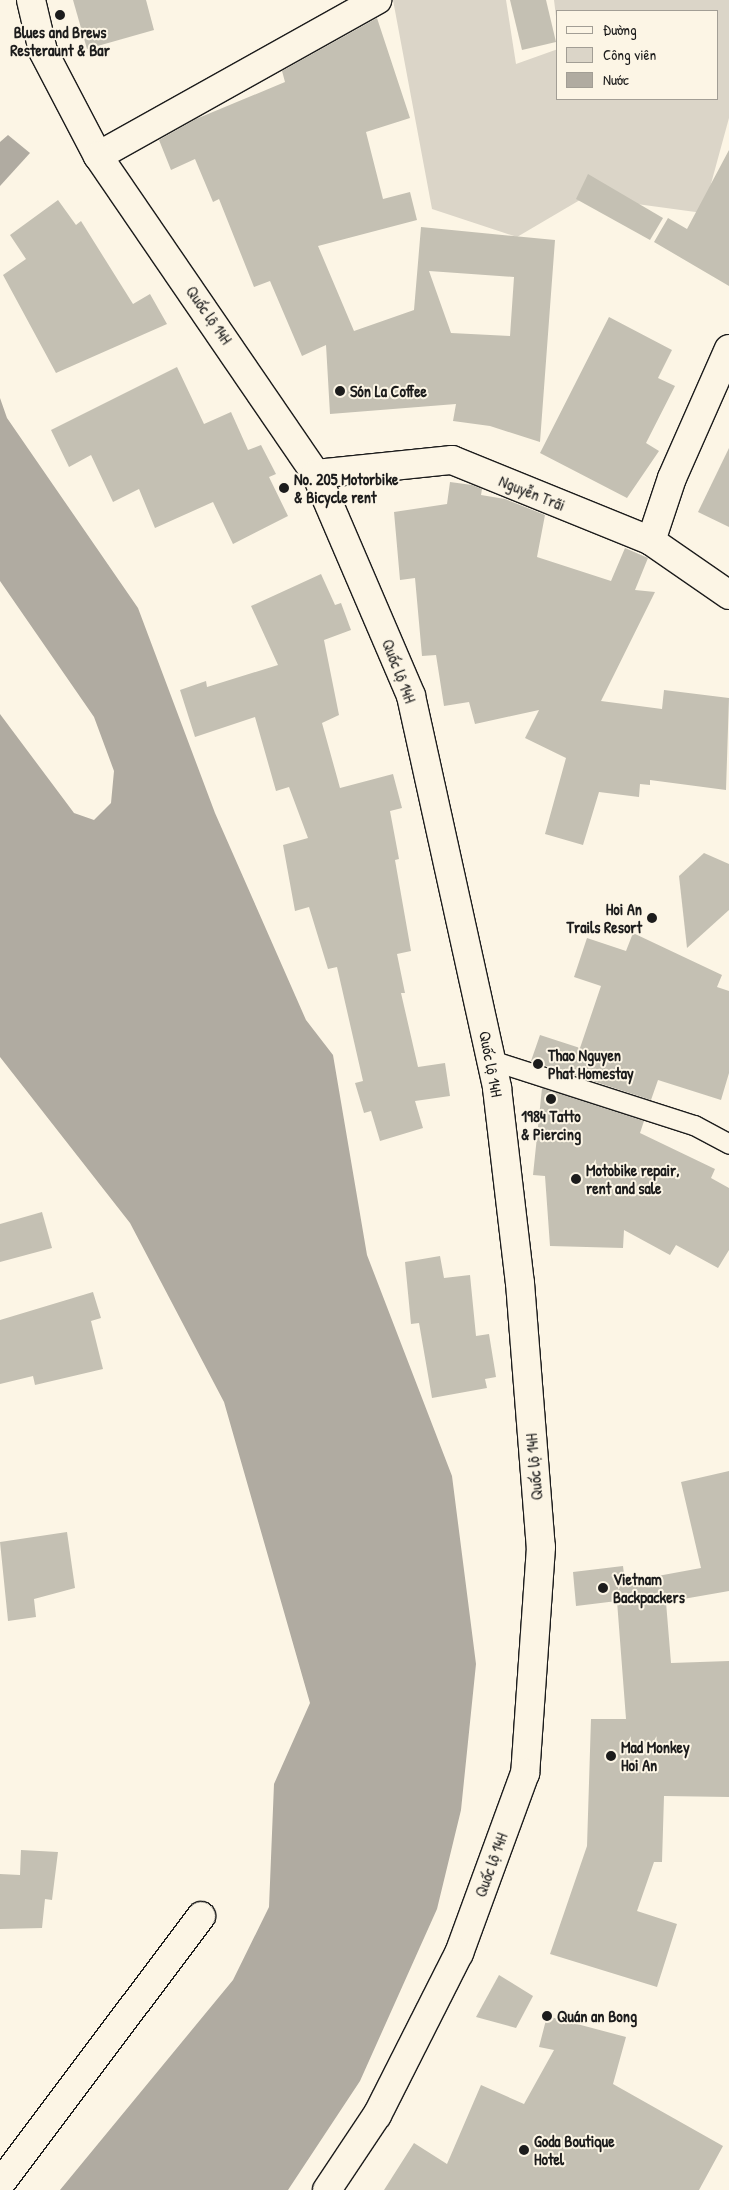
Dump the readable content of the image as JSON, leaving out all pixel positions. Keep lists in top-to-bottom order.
{
  "streets": {
    "main road": ["Quốc lộ 14H", "Nguyễn Trãi"]
  },
  "crossings": [
    ["Quốc lộ 14H", "Nguyễn Trãi"]
  ],
  "places": [
    "Blues and Brews Resteraunt & Bar",
    "Són La Coffee",
    "No. 205 Motorbike & Bicycle rent",
    "Hoi An Trails Resort",
    "Thao Nguyen Phat Homestay",
    "1984 Tatto & Piercing",
    "Motobike repair, rent and sale",
    "Vietnam Backpackers",
    "Mad Monkey Hoi An",
    "Quán an Bong",
    "Goda Boutique Hotel"
  ],
  "legend": ["Đường", "Công viên", "Nước"]
}
